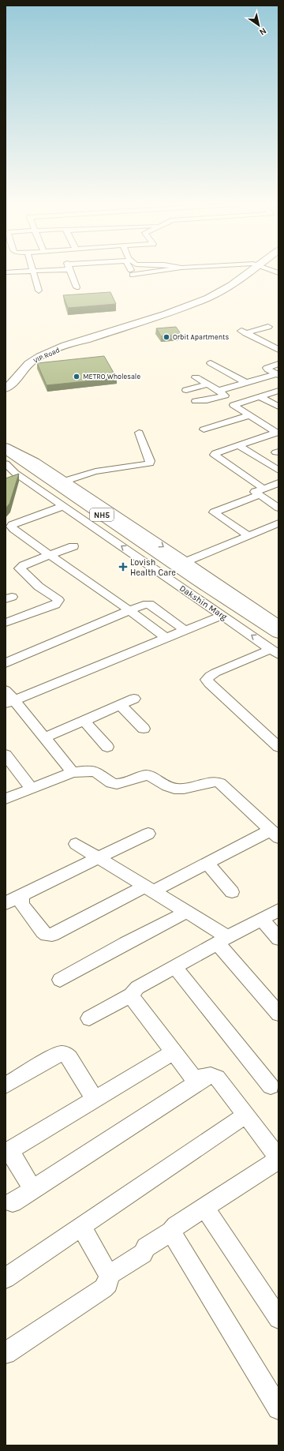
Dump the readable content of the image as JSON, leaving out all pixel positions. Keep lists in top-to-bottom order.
{
  "streets": {
    "highway": ["NH5", "Dakshin Marg"],
    "main road": ["VIP Road"]
  },
  "crossings": [
    ["NH5", "Dakshin Marg"]
  ],
  "places": {
    "other": ["Orbit Apartments", "METRO Wholesale"],
    "health": ["Lovish Health Care"]
  },
  "north": "bottom right"
}
